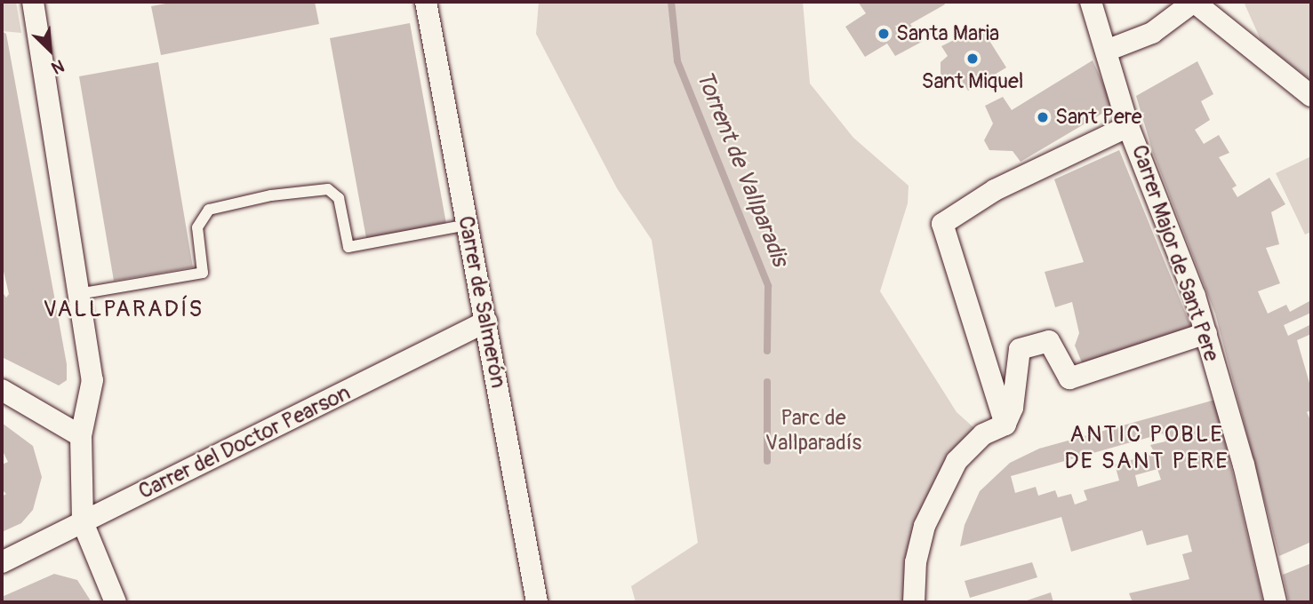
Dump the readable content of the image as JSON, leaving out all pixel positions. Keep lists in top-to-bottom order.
{
  "streets": {
    "street": ["Carrer Major de Sant Pere", "Carrer de Salmerón", "Carrer del Doctor Pearson"]
  },
  "crossings": [
    ["Carrer de Salmerón", "Carrer del Doctor Pearson"]
  ],
  "districts": ["VALLPARADÍS", "ANTIC POBLE DE SANT PERE"],
  "water": ["Torrent de Vallparadis"],
  "parks": ["Parc de Vallparadís"],
  "places": ["Santa Maria", "Sant Miquel", "Sant Pere"],
  "north": "bottom right"
}
